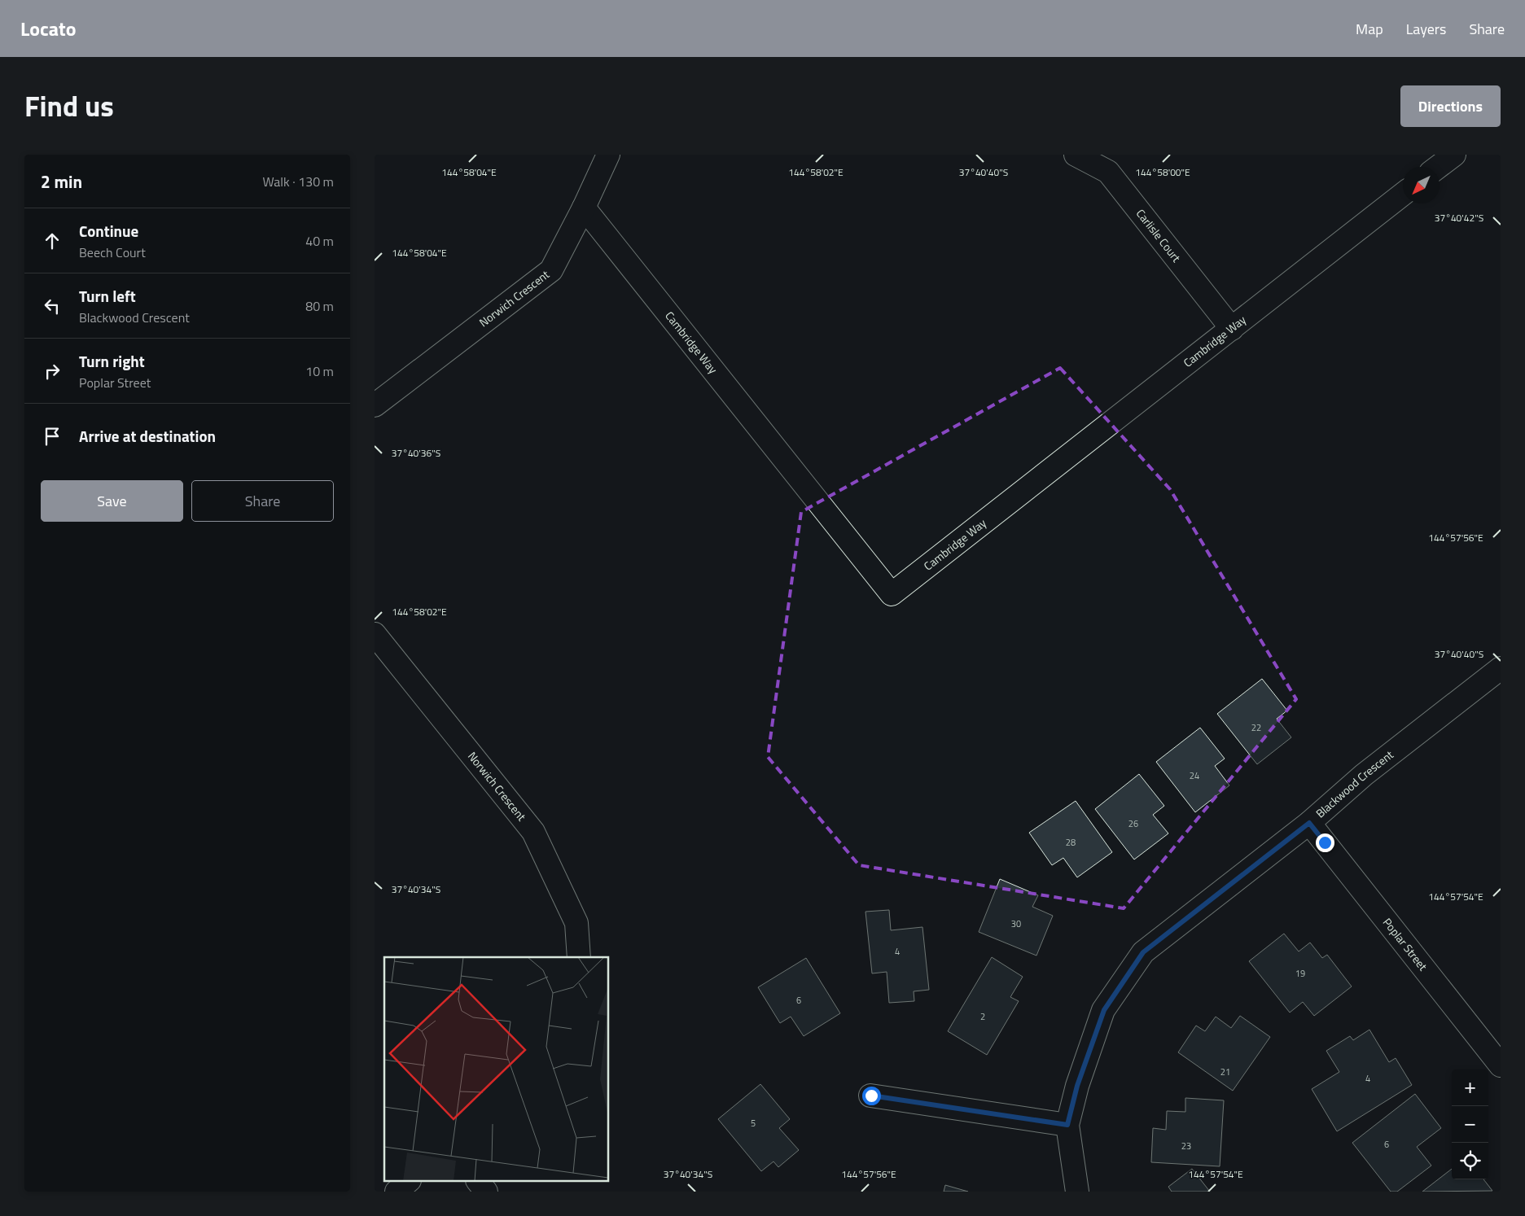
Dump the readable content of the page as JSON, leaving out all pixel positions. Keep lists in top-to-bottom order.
{
  "streets": {
    "street": [
      "Carlisle Court",
      "Norwich Crescent",
      "Cambridge Way",
      "Blackwood Crescent",
      "Poplar Street"
    ]
  },
  "crossings": [
    ["Carlisle Court", "Cambridge Way"],
    ["Norwich Crescent", "Cambridge Way"],
    ["Blackwood Crescent", "Poplar Street"]
  ],
  "house_numbers": [
    "22",
    "24",
    "26",
    "28",
    "30",
    "4",
    "19",
    "6",
    "2",
    "21",
    "4",
    "5",
    "6",
    "23"
  ],
  "north": "bottom left",
  "page": {
    "header": "Locato",
    "nav": ["Map", "Layers", "Share"],
    "title": "Find us",
    "buttons": [
      "Directions",
      ["Save", "Share"]
    ],
    "heading": ["2 min", "Walk · 130 m"],
    "list": [
      ["Continue", "Beech Court", "40 m"],
      ["Turn left", "Blackwood Crescent", "80 m"],
      ["Turn right", "Poplar Street", "10 m"],
      "Arrive at destination"
    ],
    "map_buttons": ["+", "−"]
  },
  "coordinates": [
    "37°40'40\"S",
    "144°58'00\"E",
    "144°58'04\"E",
    "144°58'02\"E",
    "37°40'42\"S",
    "37°40'36\"S",
    "144°57'56\"E",
    "37°40'34\"S",
    "144°57'54\"E"
  ]
}
